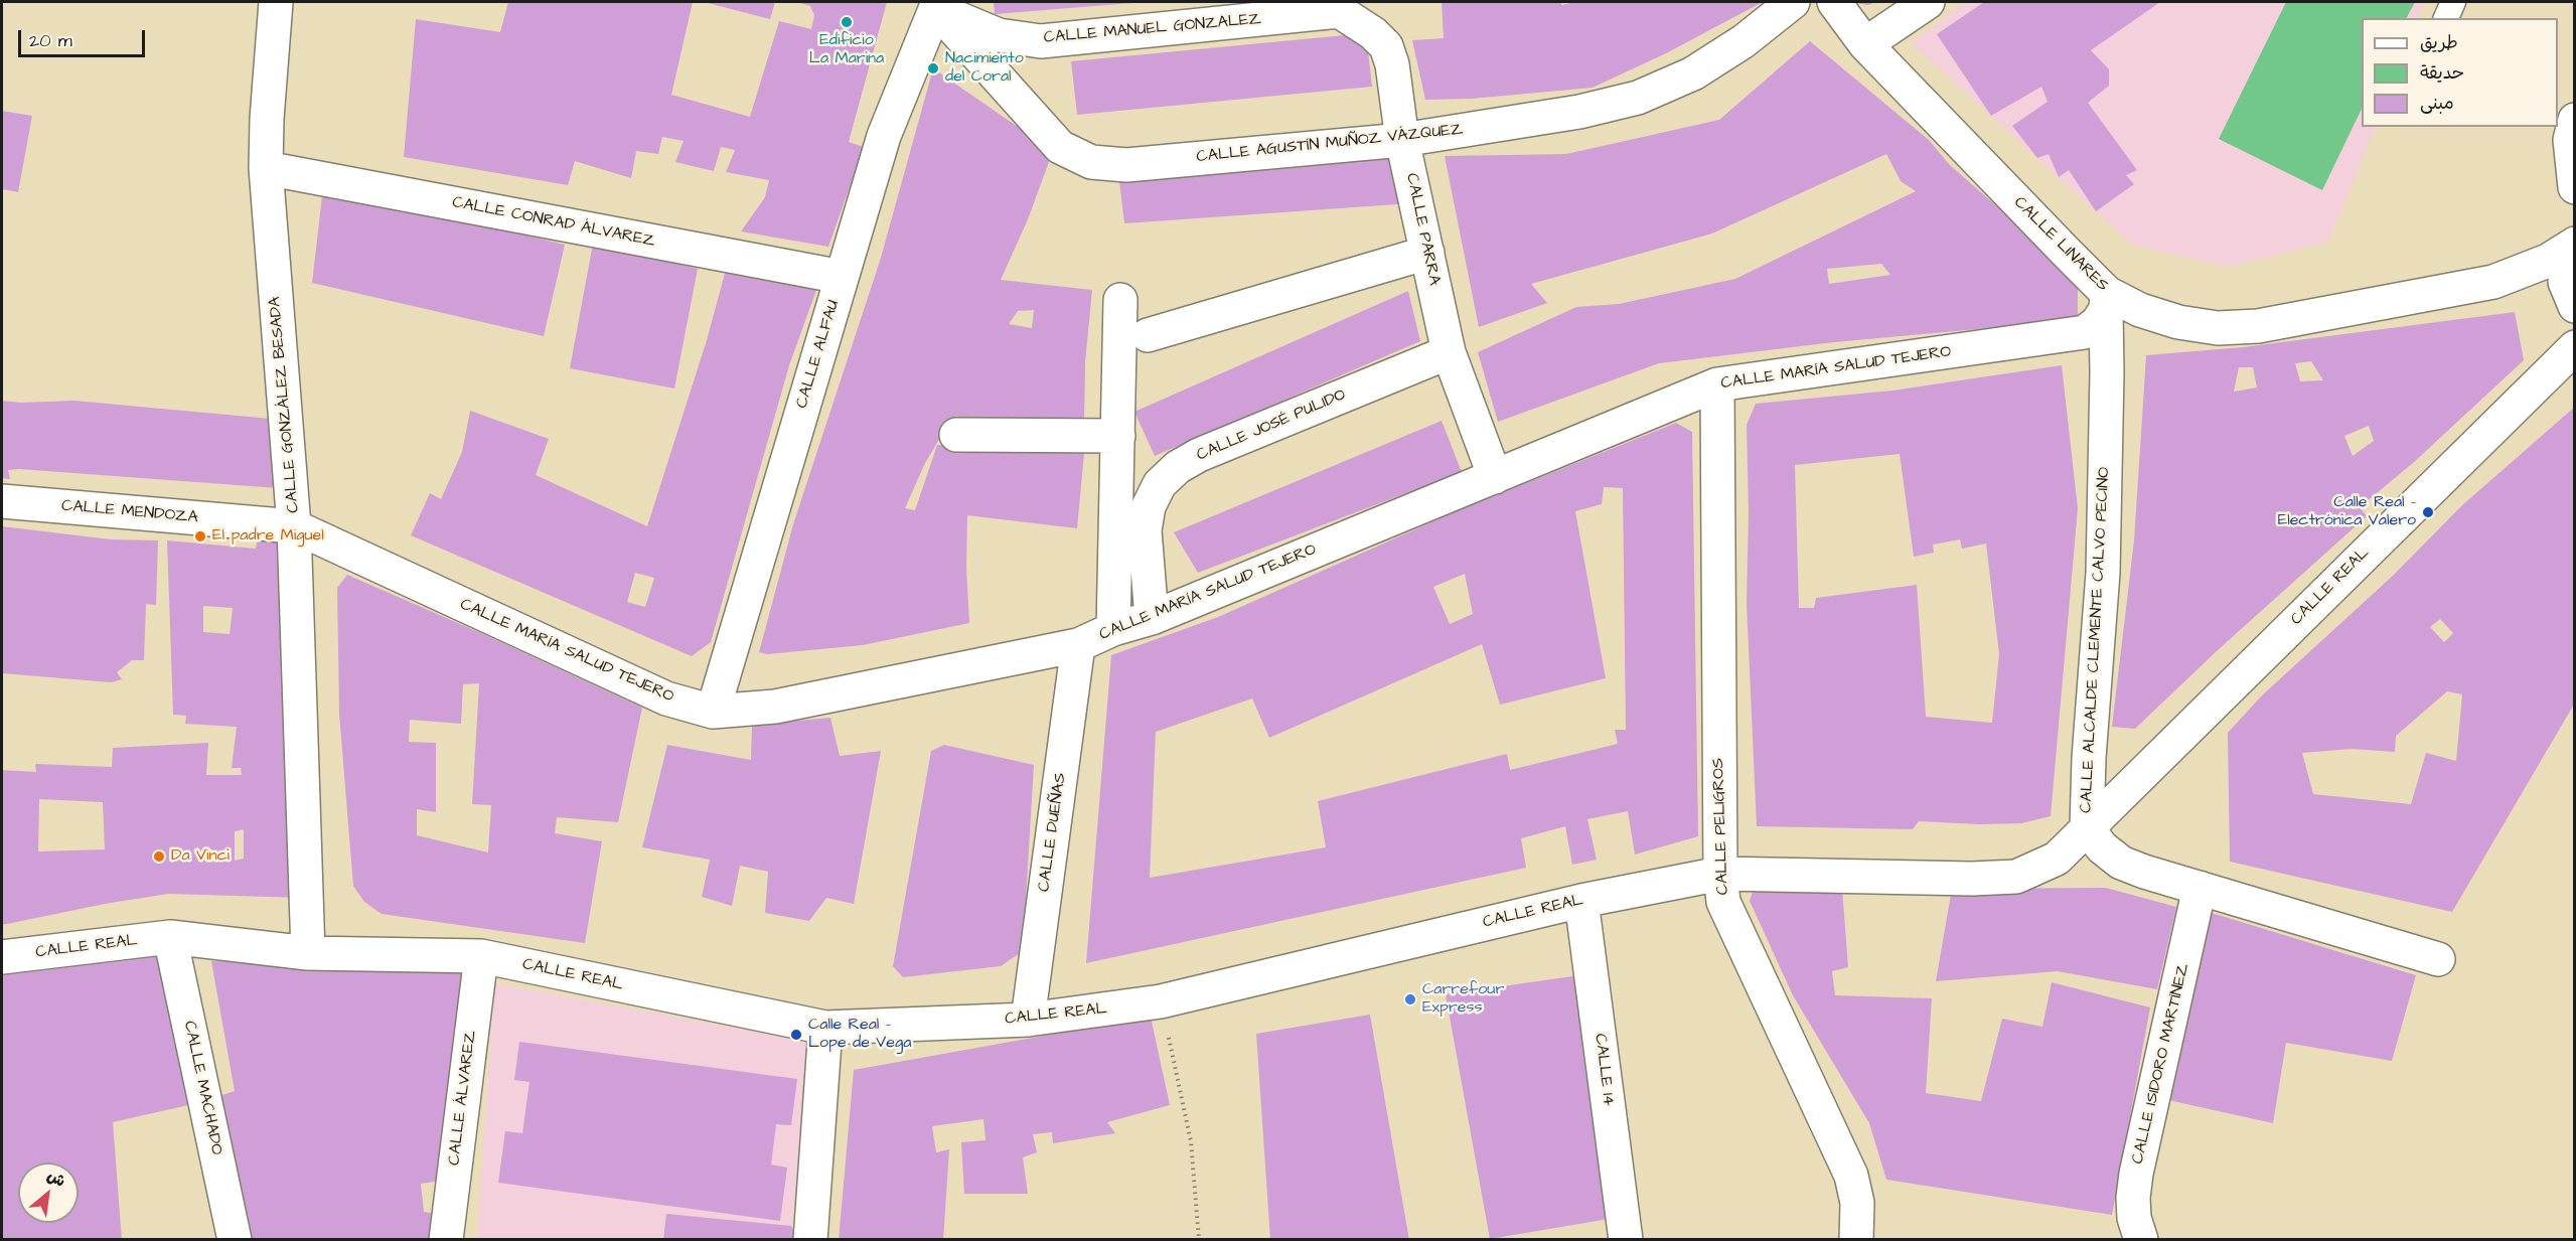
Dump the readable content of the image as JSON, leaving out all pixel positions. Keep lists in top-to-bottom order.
{
  "streets": {
    "street": [
      "CALLE MANUEL GONZALEZ",
      "CALLE AGUSTÍN MUÑOZ VÁZQUEZ",
      "CALLE CONRAD ÁLVAREZ",
      "CALLE PARRA",
      "CALLE LINARES",
      "CALLE ALFAU",
      "CALLE MARÍA SALUD TEJERO",
      "CALLE GONZÁLEZ BESADA",
      "CALLE JOSÉ PULIDO",
      "CALLE MENDOZA",
      "CALLE REAL",
      "CALLE ALCALDE CLEMENTE CALVO PECINO",
      "CALLE PELIGROS",
      "CALLE DUEÑAS",
      "CALLE ISIDORO MARTÍNEZ",
      "CALLE 14",
      "CALLE MACHADO",
      "CALLE ÁLVAREZ"
    ]
  },
  "crossings": [
    ["CALLE MANUEL GONZALEZ", "CALLE AGUSTÍN MUÑOZ VÁZQUEZ"],
    ["CALLE MANUEL GONZALEZ", "CALLE PARRA"],
    ["CALLE MANUEL GONZALEZ", "CALLE ALFAU"],
    ["CALLE AGUSTÍN MUÑOZ VÁZQUEZ", "CALLE PARRA"],
    ["CALLE AGUSTÍN MUÑOZ VÁZQUEZ", "CALLE ALFAU"],
    ["CALLE CONRAD ÁLVAREZ", "CALLE ALFAU"],
    ["CALLE CONRAD ÁLVAREZ", "CALLE GONZÁLEZ BESADA"],
    ["CALLE PARRA", "CALLE MARÍA SALUD TEJERO"],
    ["CALLE PARRA", "CALLE JOSÉ PULIDO"],
    ["CALLE LINARES", "CALLE MARÍA SALUD TEJERO"],
    ["CALLE LINARES", "CALLE ALCALDE CLEMENTE CALVO PECINO"],
    ["CALLE ALFAU", "CALLE MARÍA SALUD TEJERO"],
    ["CALLE MARÍA SALUD TEJERO", "CALLE GONZÁLEZ BESADA"],
    ["CALLE MARÍA SALUD TEJERO", "CALLE JOSÉ PULIDO"],
    ["CALLE MARÍA SALUD TEJERO", "CALLE MENDOZA"],
    ["CALLE MARÍA SALUD TEJERO", "CALLE ALCALDE CLEMENTE CALVO PECINO"],
    ["CALLE MARÍA SALUD TEJERO", "CALLE PELIGROS"],
    ["CALLE MARÍA SALUD TEJERO", "CALLE DUEÑAS"],
    ["CALLE GONZÁLEZ BESADA", "CALLE MENDOZA"],
    ["CALLE GONZÁLEZ BESADA", "CALLE REAL"],
    ["CALLE REAL", "CALLE ALCALDE CLEMENTE CALVO PECINO"],
    ["CALLE REAL", "CALLE PELIGROS"],
    ["CALLE REAL", "CALLE DUEÑAS"],
    ["CALLE REAL", "CALLE 14"],
    ["CALLE REAL", "CALLE MACHADO"],
    ["CALLE REAL", "CALLE ÁLVAREZ"]
  ],
  "places": [
    "Edificio La Marina",
    "Nacimiento del Coral",
    "Calle Real - Electrónica Valero",
    "El padre Miguel",
    "Da Vinci",
    "Carrefour Express",
    "Calle Real - Lope de Vega"
  ],
  "legend": ["طريق", "حديقة", "مبنى"],
  "scale_bar": "20 m",
  "north": "top right"
}
